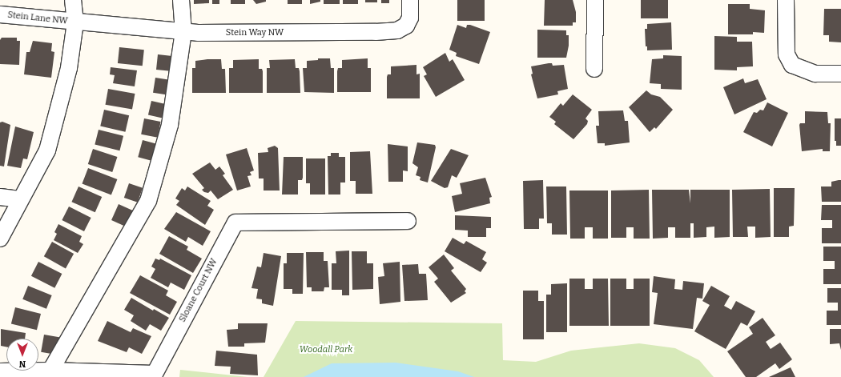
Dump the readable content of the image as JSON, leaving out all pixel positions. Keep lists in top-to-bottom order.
{
  "streets": {
    "street": ["Stein Lane NW", "Stein Way NW", "Sloane Court NW"]
  },
  "crossings": [
    ["Stein Lane NW", "Stein Way NW"]
  ],
  "parks": ["Woodall Park"],
  "north": "bottom"
}
